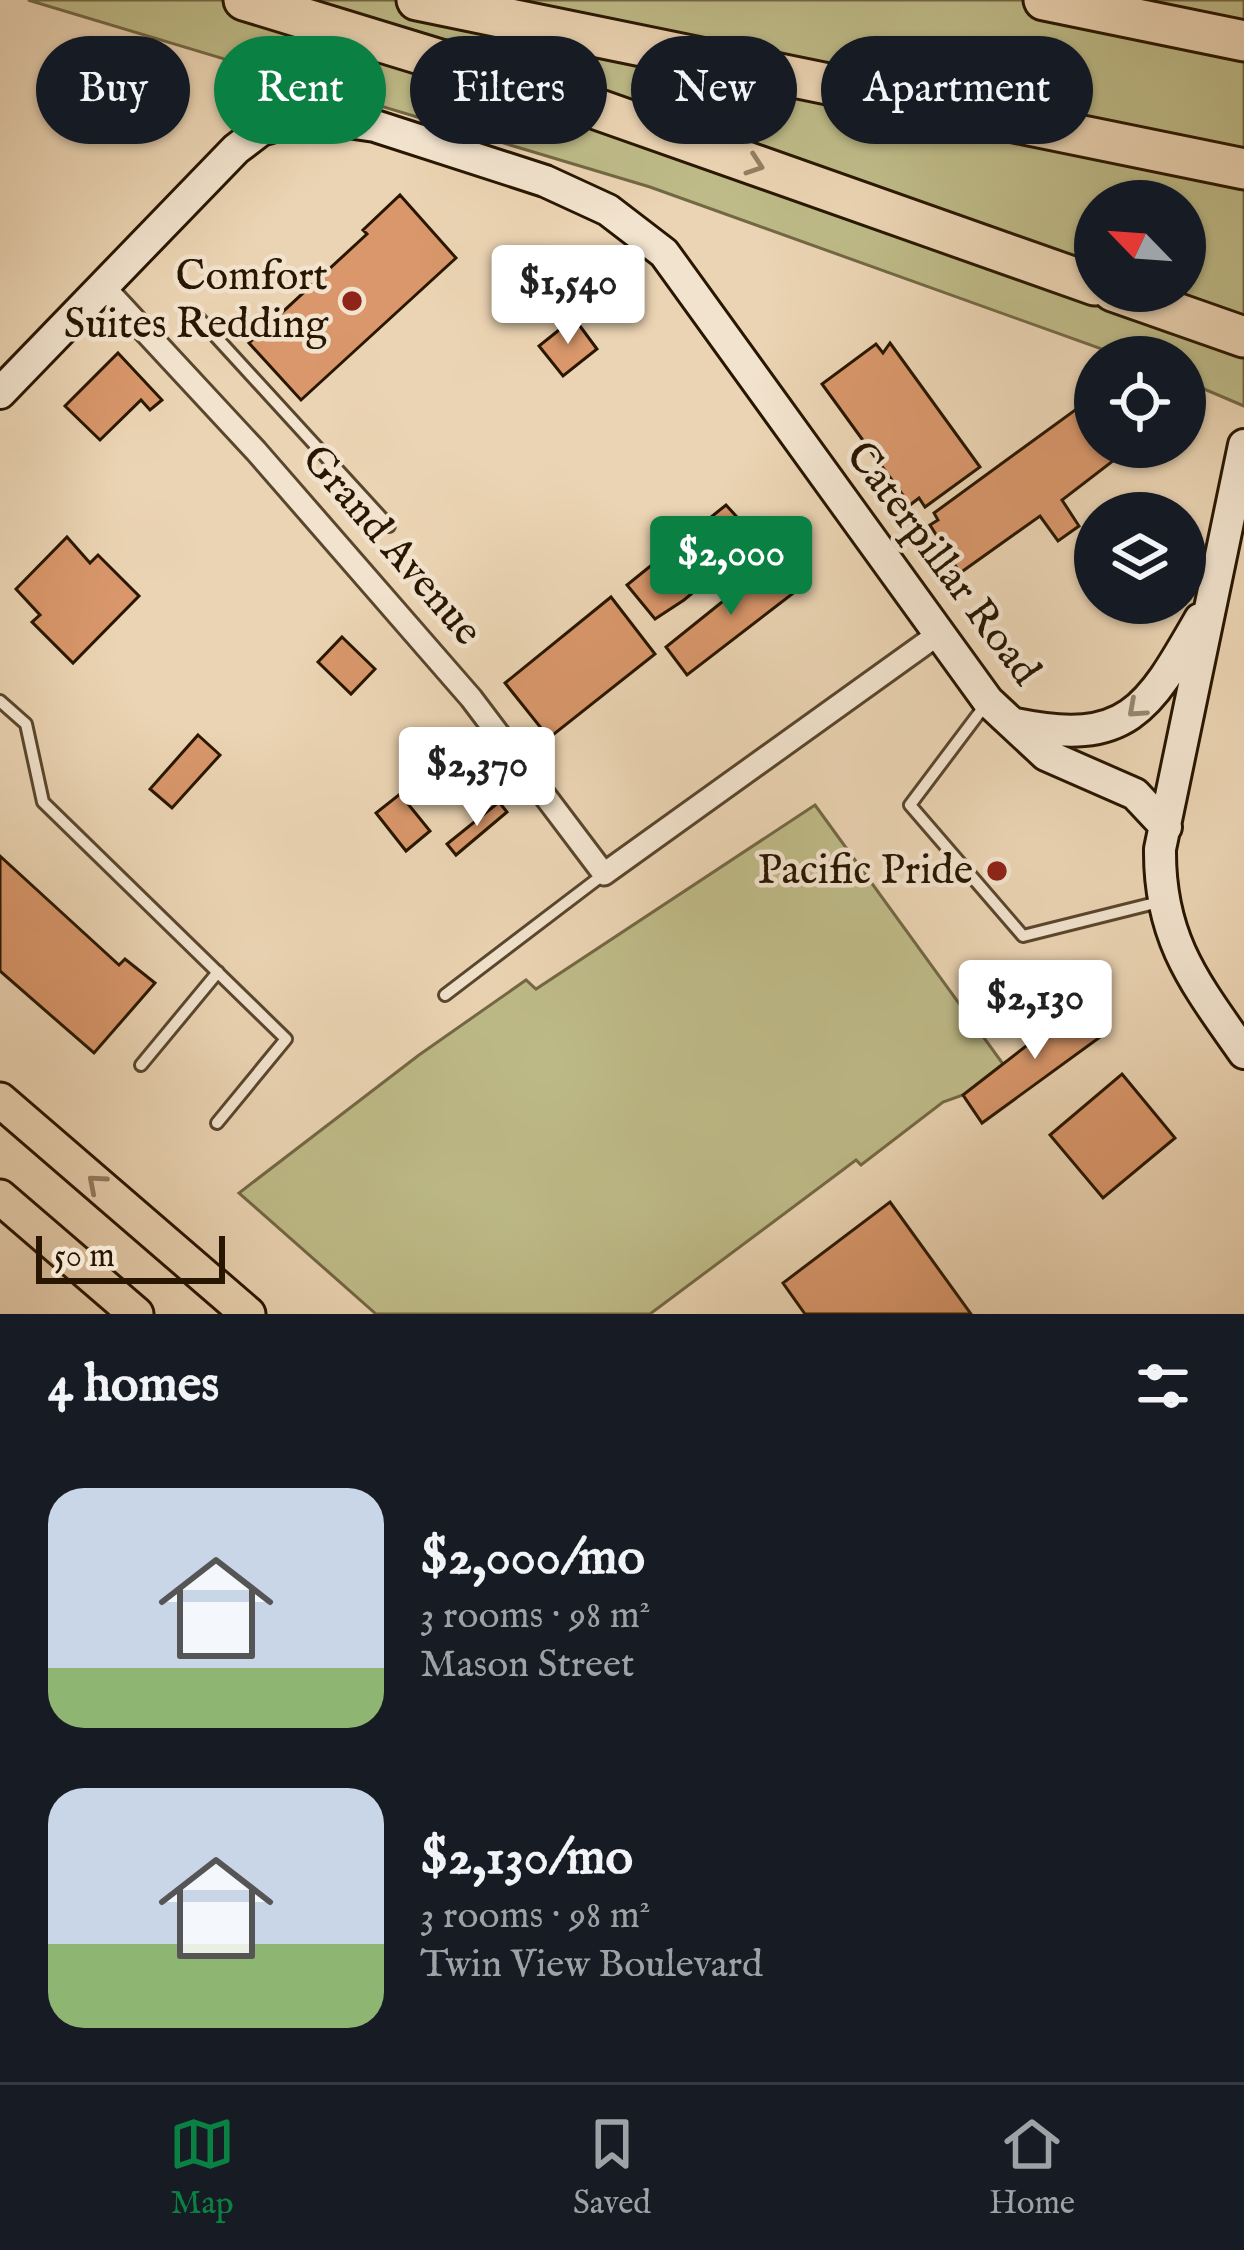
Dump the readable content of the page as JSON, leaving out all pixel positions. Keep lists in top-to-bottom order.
{
  "streets": {
    "street": ["Grand Avenue", "Caterpillar Road"]
  },
  "crossings": [
    ["Grand Avenue", "Caterpillar Road"]
  ],
  "places": ["Comfort Suites Redding", "Pacific Pride"],
  "scale_bar": "50 m",
  "north": "top left",
  "page": {
    "chip": [
      "Buy",
      "Rent",
      "Filters",
      "New",
      "Apartment"
    ],
    "price": [
      "$1,540",
      "$2,000",
      "$2,370",
      "$2,130"
    ],
    "scale": "50 m",
    "heading": "4 homes",
    "list": [
      {
        "name": "$2,000/mo",
        "note": "3 rooms · 98 m² · Mason Street"
      },
      {
        "name": "$2,130/mo",
        "note": "3 rooms · 98 m² · Twin View Boulevard"
      }
    ],
    "tabs": ["Map", "Saved", "Home"]
  }
}
